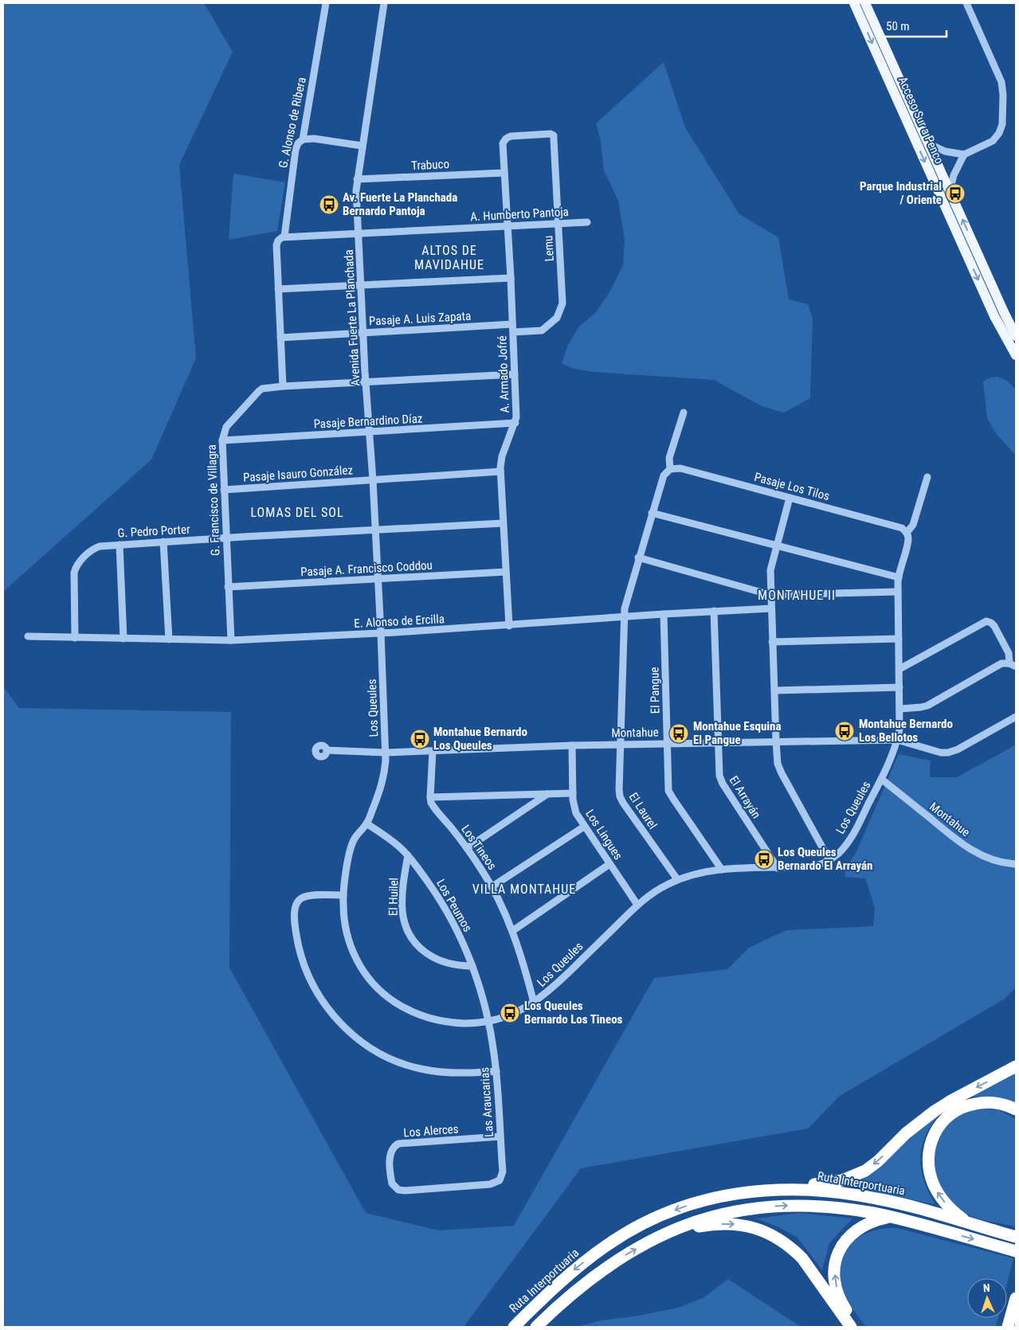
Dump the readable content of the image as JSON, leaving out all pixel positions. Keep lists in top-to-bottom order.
{
  "streets": {
    "highway": ["Ruta Interportuaria"],
    "main road": ["Acceso Sur a Penco"],
    "street": [
      "G. Alonso de Ribera",
      "Trabuco",
      "A. Humberto Pantoja",
      "Lemu",
      "Avenida Fuerte La Planchada",
      "Pasaje A. Luis Zapata",
      "A. Armado Jofré",
      "Pasaje Bernardino Díaz",
      "Pasaje Isauro González",
      "Pasaje Los Tilos",
      "G. Francisco de Villagra",
      "G. Pedro Porter",
      "Pasaje A. Francisco Coddou",
      "E. Alonso de Ercilla",
      "El Pangue",
      "Los Queules",
      "Montahue",
      "El Arrayán",
      "El Laurel",
      "Los Lingues",
      "Los Tineos",
      "El Huilel",
      "Los Peumos",
      "Las Araucarias",
      "Los Alerces"
    ]
  },
  "crossings": [
    ["G. Alonso de Ribera", "A. Humberto Pantoja"],
    ["G. Alonso de Ribera", "Pasaje A. Luis Zapata"],
    ["G. Alonso de Ribera", "G. Francisco de Villagra"],
    ["Trabuco", "Avenida Fuerte La Planchada"],
    ["Trabuco", "A. Armado Jofré"],
    ["A. Humberto Pantoja", "Lemu"],
    ["A. Humberto Pantoja", "Avenida Fuerte La Planchada"],
    ["A. Humberto Pantoja", "A. Armado Jofré"],
    ["Lemu", "A. Armado Jofré"],
    ["Avenida Fuerte La Planchada", "Pasaje A. Luis Zapata"],
    ["Avenida Fuerte La Planchada", "Pasaje Bernardino Díaz"],
    ["Avenida Fuerte La Planchada", "Pasaje Isauro González"],
    ["Avenida Fuerte La Planchada", "G. Francisco de Villagra"],
    ["Avenida Fuerte La Planchada", "G. Pedro Porter"],
    ["Avenida Fuerte La Planchada", "Pasaje A. Francisco Coddou"],
    ["Avenida Fuerte La Planchada", "E. Alonso de Ercilla"],
    ["Avenida Fuerte La Planchada", "Los Queules"],
    ["Pasaje A. Luis Zapata", "A. Armado Jofré"],
    ["A. Armado Jofré", "Pasaje Bernardino Díaz"],
    ["A. Armado Jofré", "Pasaje Isauro González"],
    ["A. Armado Jofré", "G. Francisco de Villagra"],
    ["A. Armado Jofré", "G. Pedro Porter"],
    ["A. Armado Jofré", "Pasaje A. Francisco Coddou"],
    ["A. Armado Jofré", "E. Alonso de Ercilla"],
    ["Pasaje Bernardino Díaz", "G. Francisco de Villagra"],
    ["Pasaje Isauro González", "G. Francisco de Villagra"],
    ["Pasaje Los Tilos", "El Laurel"],
    ["G. Francisco de Villagra", "G. Pedro Porter"],
    ["G. Francisco de Villagra", "Pasaje A. Francisco Coddou"],
    ["G. Francisco de Villagra", "E. Alonso de Ercilla"],
    ["G. Pedro Porter", "E. Alonso de Ercilla"],
    ["E. Alonso de Ercilla", "El Pangue"],
    ["E. Alonso de Ercilla", "Los Queules"],
    ["E. Alonso de Ercilla", "El Arrayán"],
    ["E. Alonso de Ercilla", "El Laurel"],
    ["El Pangue", "Los Queules"],
    ["El Pangue", "Montahue"],
    ["Los Queules", "Montahue"],
    ["Los Queules", "El Arrayán"],
    ["Los Queules", "El Laurel"],
    ["Los Queules", "Los Lingues"],
    ["Los Queules", "Los Tineos"],
    ["Los Queules", "Los Peumos"],
    ["Los Queules", "Las Araucarias"],
    ["Montahue", "El Arrayán"],
    ["Montahue", "El Laurel"],
    ["Montahue", "Los Lingues"],
    ["El Huilel", "Los Peumos"],
    ["Los Peumos", "Las Araucarias"],
    ["Las Araucarias", "Los Alerces"]
  ],
  "districts": [
    "ALTOS DE MAVIDAHUE",
    "LOMAS DEL SOL",
    "MONTAHUE II",
    "VILLA MONTAHUE"
  ],
  "places": {
    "bus stop": [
      "Parque Industrial / Oriente",
      "Av. Fuerte La Planchada Bernardo Pantoja",
      "Montahue Bernardo Los Bellotos",
      "Montahue Esquina El Pangue",
      "Montahue Bernardo Los Queules",
      "Los Queules Bernardo El Arrayán",
      "Los Queules Bernardo Los Tineos"
    ]
  },
  "scale_bar": "50 m",
  "north": "top"
}
